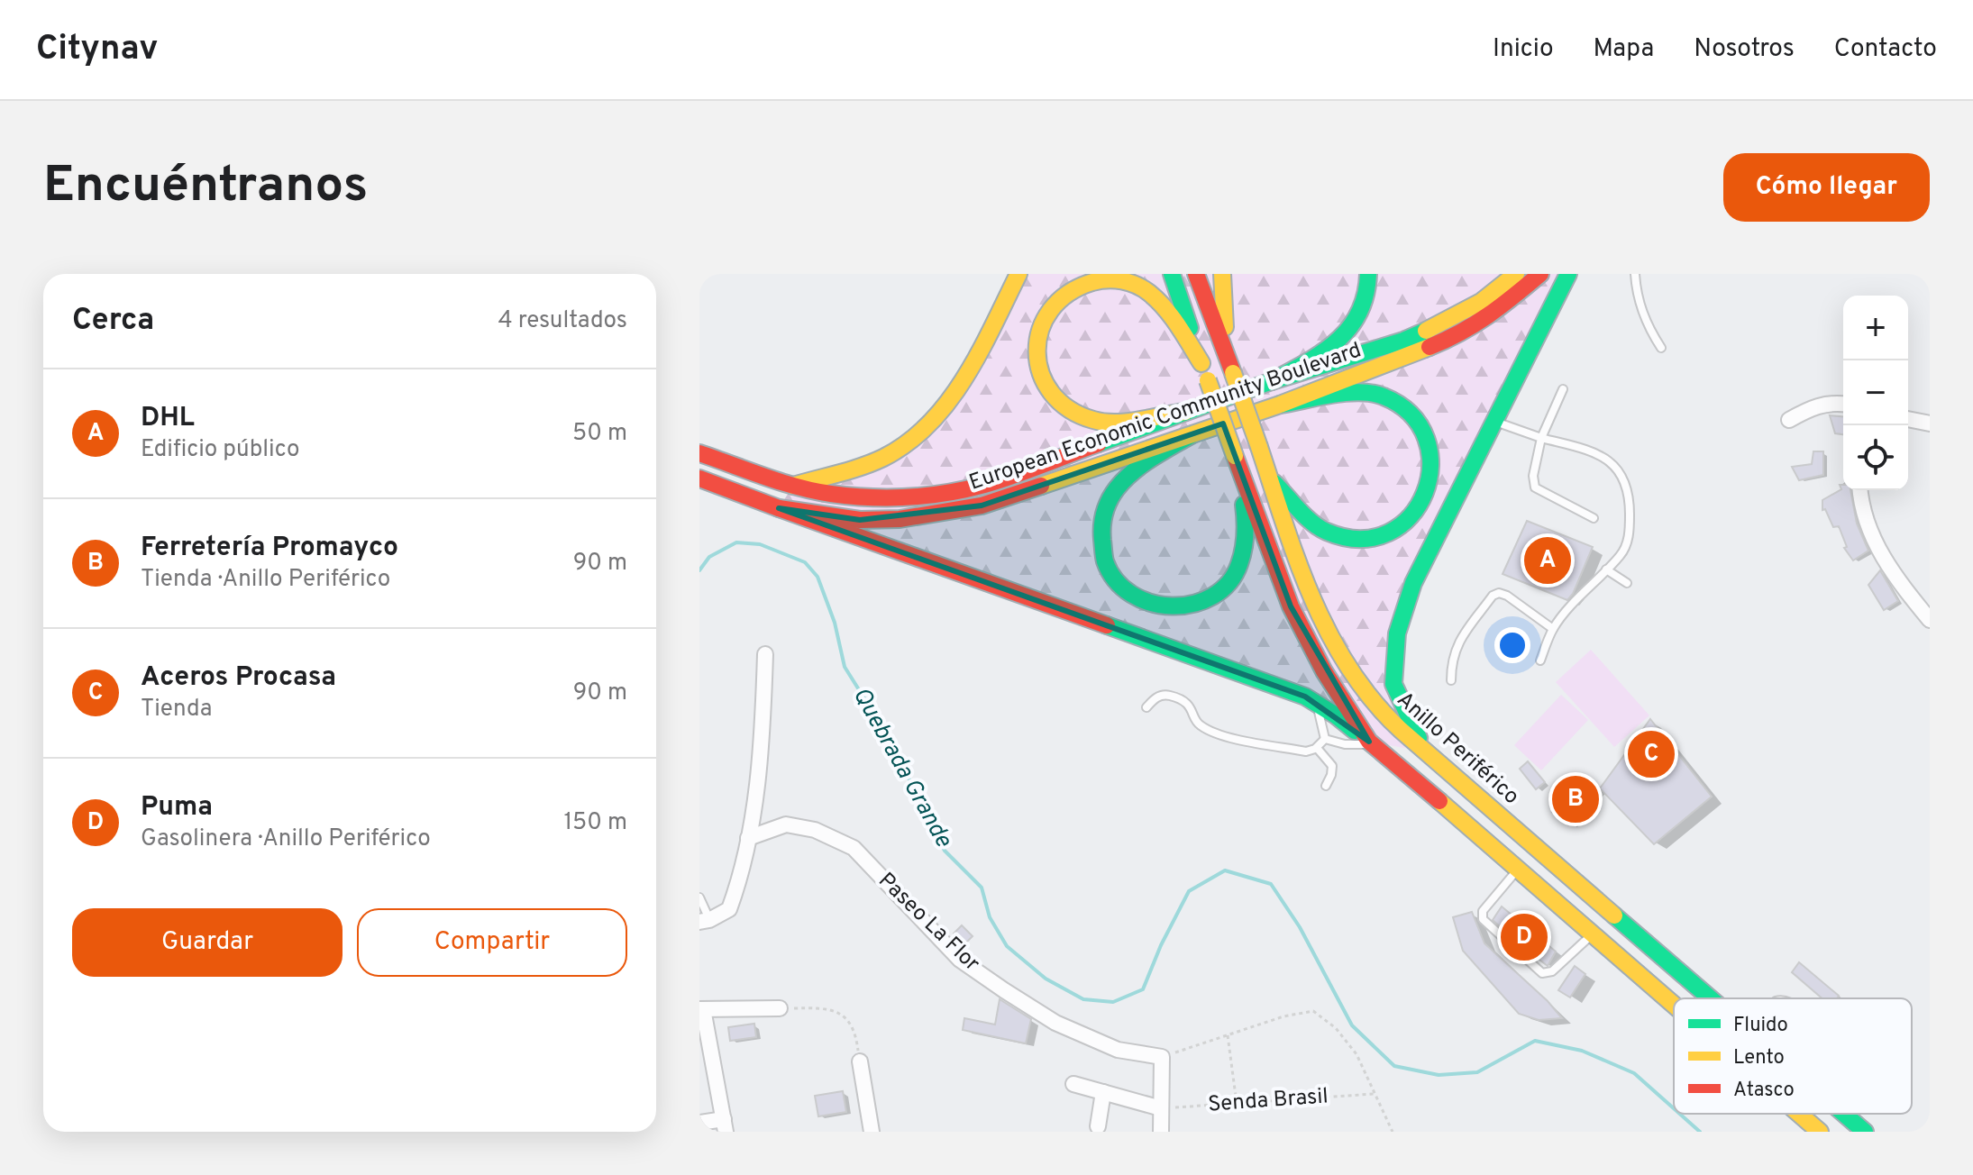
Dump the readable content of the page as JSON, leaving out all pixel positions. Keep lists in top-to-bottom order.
{
  "streets": {
    "main road": ["European Economic Community Boulevard", "Anillo Periférico"],
    "street": ["Paseo La Flor"],
    "path": ["Senda Brasil"]
  },
  "water": ["Quebrada Grande"],
  "legend": ["Fluido", "Lento", "Atasco"],
  "page": {
    "header": "Citynav",
    "nav": [
      "Inicio",
      "Mapa",
      "Nosotros",
      "Contacto"
    ],
    "buttons": [
      "Cómo llegar",
      ["Guardar", "Compartir"]
    ],
    "title": "Encuéntranos",
    "heading": ["Cerca", "4 resultados"],
    "map_buttons": ["+", "−"],
    "list": [
      {
        "mark": "A",
        "name": "DHL",
        "note": "Edificio público",
        "value": "50 m"
      },
      {
        "mark": "B",
        "name": "Ferretería Promayco",
        "note": "Tienda · Anillo Periférico",
        "value": "90 m"
      },
      {
        "mark": "C",
        "name": "Aceros Procasa",
        "note": "Tienda",
        "value": "90 m"
      },
      {
        "mark": "D",
        "name": "Puma",
        "note": "Gasolinera · Anillo Periférico",
        "value": "150 m"
      }
    ],
    "pins": [
      "A",
      "C",
      "B",
      "D"
    ]
  }
}
